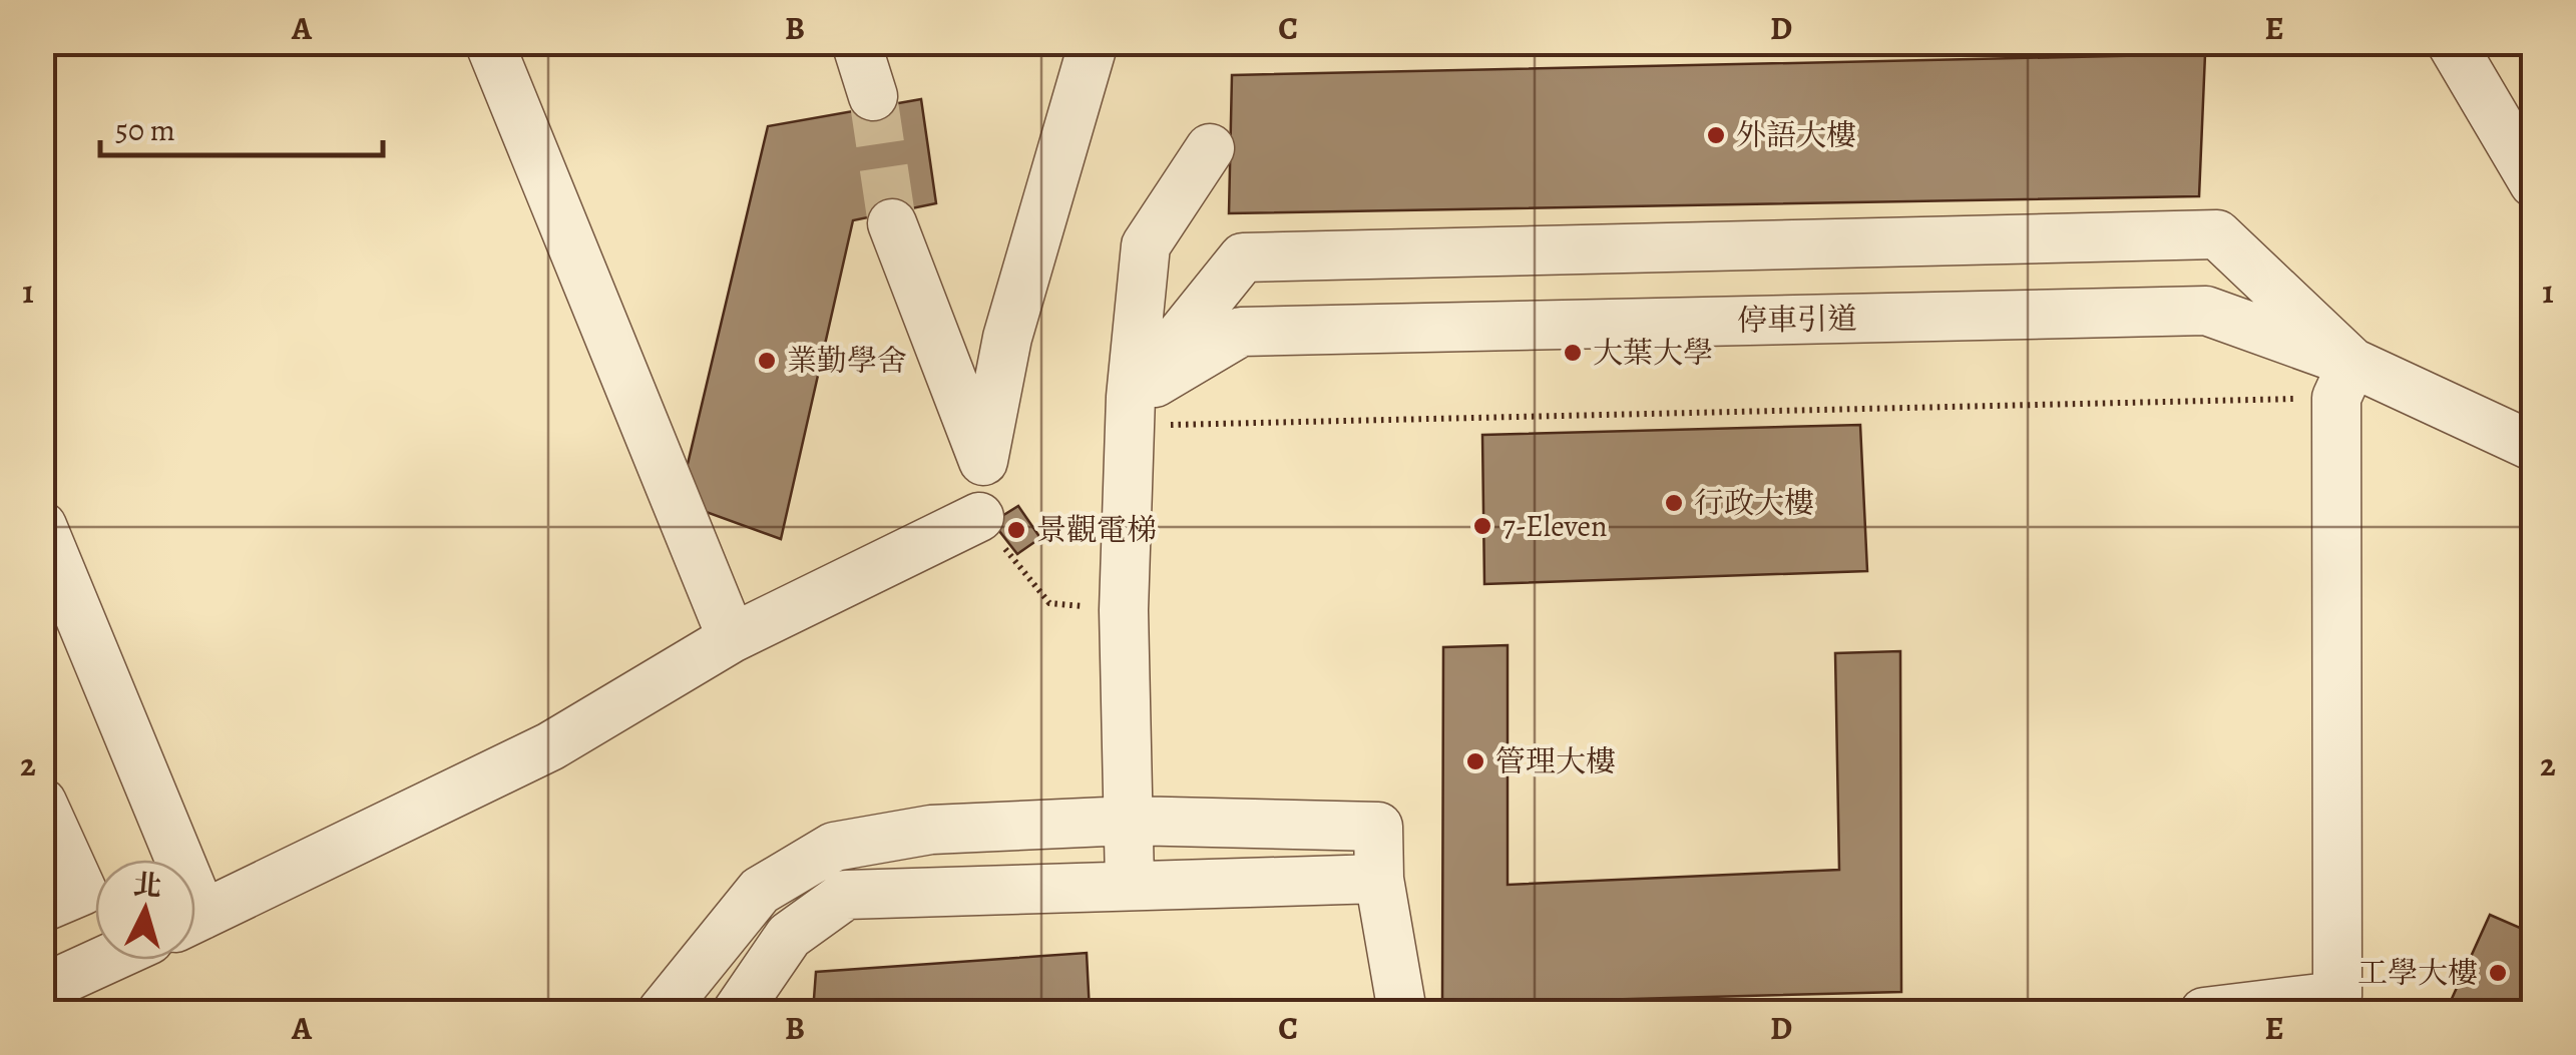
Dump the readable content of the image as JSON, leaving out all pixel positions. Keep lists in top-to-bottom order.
{
  "streets": {
    "street": ["停車引道"]
  },
  "places": [
    "外語大樓",
    "大葉大學",
    "業勤學舍",
    "行政大樓",
    "7-Eleven",
    "景觀電梯",
    "管理大樓",
    "工學大樓"
  ],
  "scale_bar": "50 m",
  "north": "top",
  "grid": {
    "columns": [
      "A",
      "B",
      "C",
      "D",
      "E"
    ],
    "rows": ["1", "2"]
  }
}
